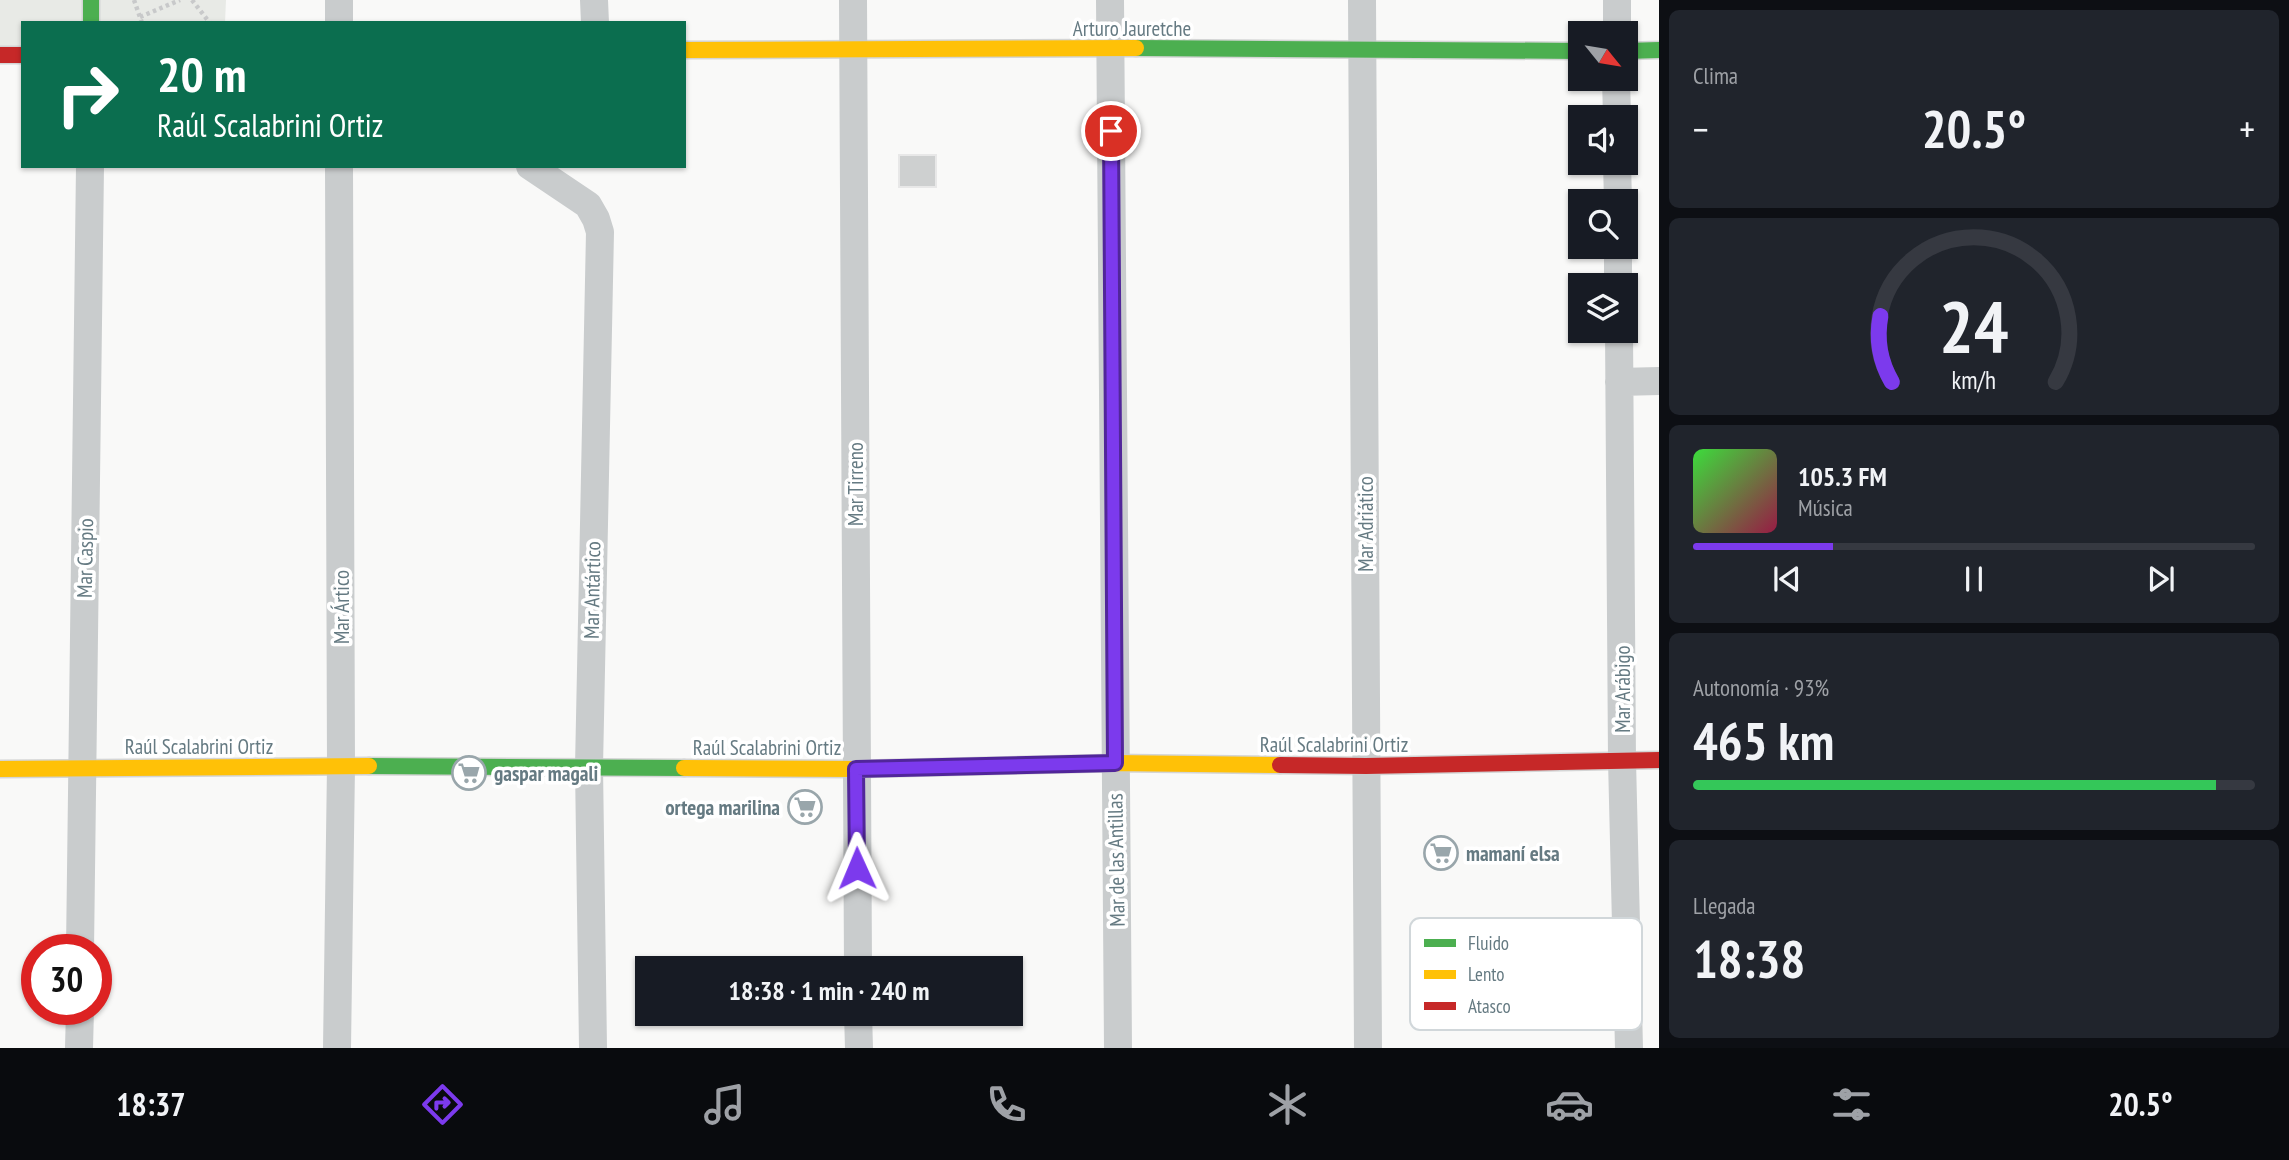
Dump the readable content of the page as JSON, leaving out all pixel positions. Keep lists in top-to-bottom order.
{
  "streets": {
    "street": [
      "Arturo Jauretche",
      "Mar Tirreno",
      "Mar Adriático",
      "Mar Caspio",
      "Mar Antártico",
      "Mar Ártico",
      "Mar Arábigo",
      "Raúl Scalabrini Ortiz",
      "Mar de las Antillas"
    ]
  },
  "crossings": [
    ["Arturo Jauretche", "Mar Tirreno"],
    ["Arturo Jauretche", "Mar Adriático"],
    ["Arturo Jauretche", "Mar de las Antillas"],
    ["Mar Tirreno", "Raúl Scalabrini Ortiz"],
    ["Mar Adriático", "Raúl Scalabrini Ortiz"],
    ["Mar Caspio", "Raúl Scalabrini Ortiz"],
    ["Mar Antártico", "Raúl Scalabrini Ortiz"],
    ["Mar Ártico", "Raúl Scalabrini Ortiz"],
    ["Mar Arábigo", "Raúl Scalabrini Ortiz"],
    ["Raúl Scalabrini Ortiz", "Mar de las Antillas"]
  ],
  "places": {
    "supermarket": ["gaspar magali", "ortega marilina", "mamaní elsa"]
  },
  "legend": ["Fluido", "Lento", "Atasco"],
  "north": "bottom right",
  "page": {
    "tile": [
      "Clima",
      ["Autonomía · 93%", "465 km"],
      ["Llegada", "18:38"]
    ],
    "turn": ["20 m", "Raúl Scalabrini Ortiz"],
    "heat": ["−", "20.5°", "+"],
    "song": ["105.3 FM", "Música"],
    "limit": "30",
    "trip": "18:38 · 1 min · 240 m",
    "tabs": ["18:37", "20.5°"],
    "gauge": ["24", "km/h"]
  }
}
